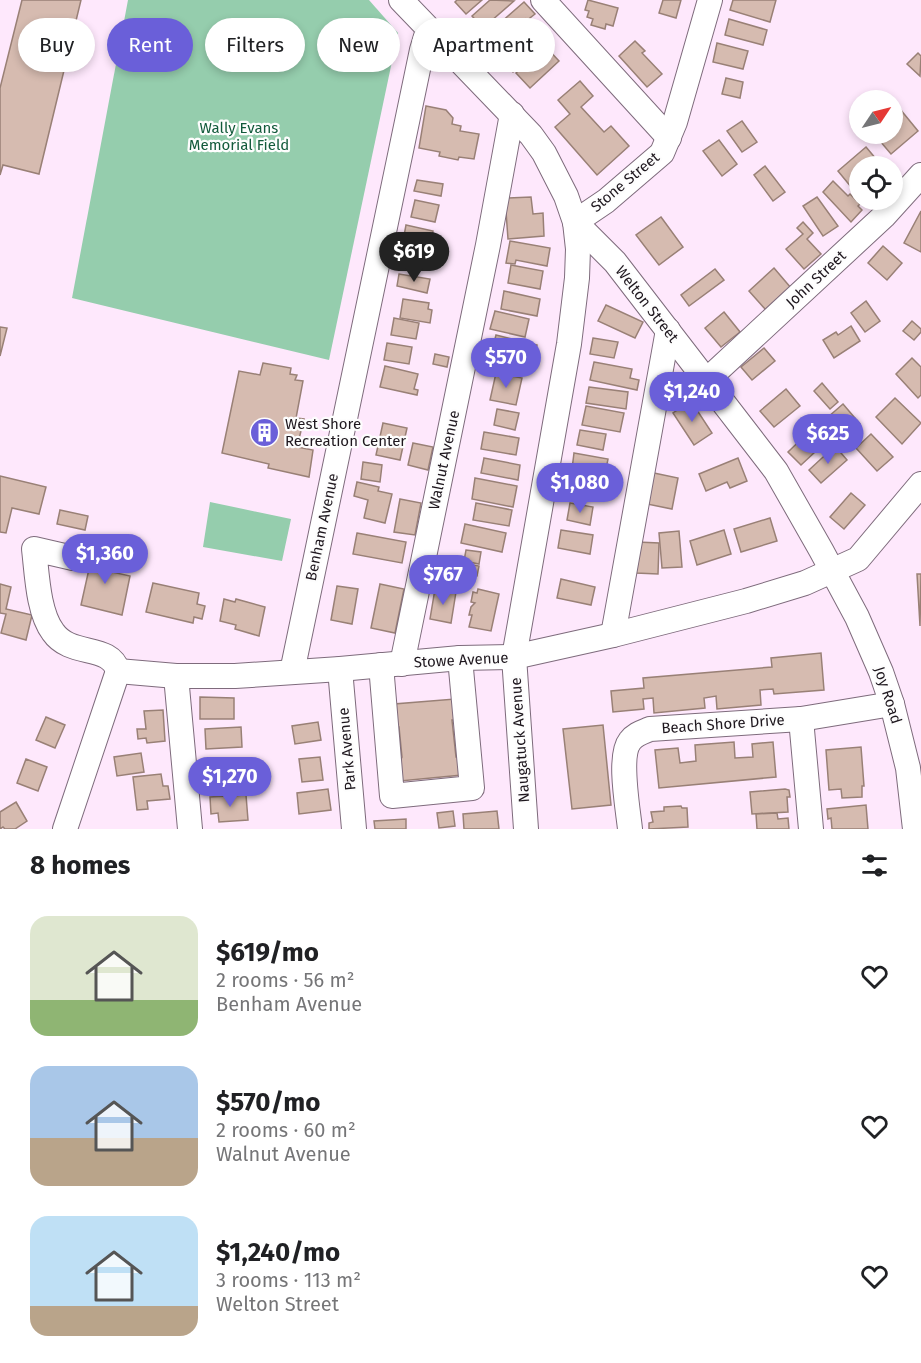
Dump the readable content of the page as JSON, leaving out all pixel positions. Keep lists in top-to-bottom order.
{
  "streets": {
    "street": [
      "Stone Street",
      "John Street",
      "Welton Street",
      "Walnut Avenue",
      "Benham Avenue",
      "Stowe Avenue",
      "Joy Road",
      "Beach Shore Drive",
      "Naugatuck Avenue",
      "Park Avenue"
    ]
  },
  "crossings": [
    ["Stone Street", "Welton Street"],
    ["Stone Street", "Naugatuck Avenue"],
    ["John Street", "Welton Street"],
    ["Welton Street", "Stowe Avenue"],
    ["Welton Street", "Joy Road"],
    ["Welton Street", "Naugatuck Avenue"],
    ["Walnut Avenue", "Stowe Avenue"],
    ["Walnut Avenue", "Naugatuck Avenue"],
    ["Benham Avenue", "Stowe Avenue"],
    ["Stowe Avenue", "Joy Road"],
    ["Stowe Avenue", "Naugatuck Avenue"],
    ["Stowe Avenue", "Park Avenue"],
    ["Joy Road", "Beach Shore Drive"]
  ],
  "parks": ["Wally Evans Memorial Field"],
  "places": {
    "building": ["West Shore Recreation Center"]
  },
  "north": "top right",
  "page": {
    "chip": [
      "Buy",
      "Rent",
      "Filters",
      "New",
      "Apartment"
    ],
    "price": [
      "$619",
      "$570",
      "$1,240",
      "$625",
      "$1,080",
      "$1,360",
      "$767",
      "$1,270"
    ],
    "heading": "8 homes",
    "list": [
      {
        "name": "$619/mo",
        "note": "2 rooms · 56 m² · Benham Avenue"
      },
      {
        "name": "$570/mo",
        "note": "2 rooms · 60 m² · Walnut Avenue"
      },
      {
        "name": "$1,240/mo",
        "note": "3 rooms · 113 m² · Welton Street"
      }
    ]
  }
}
